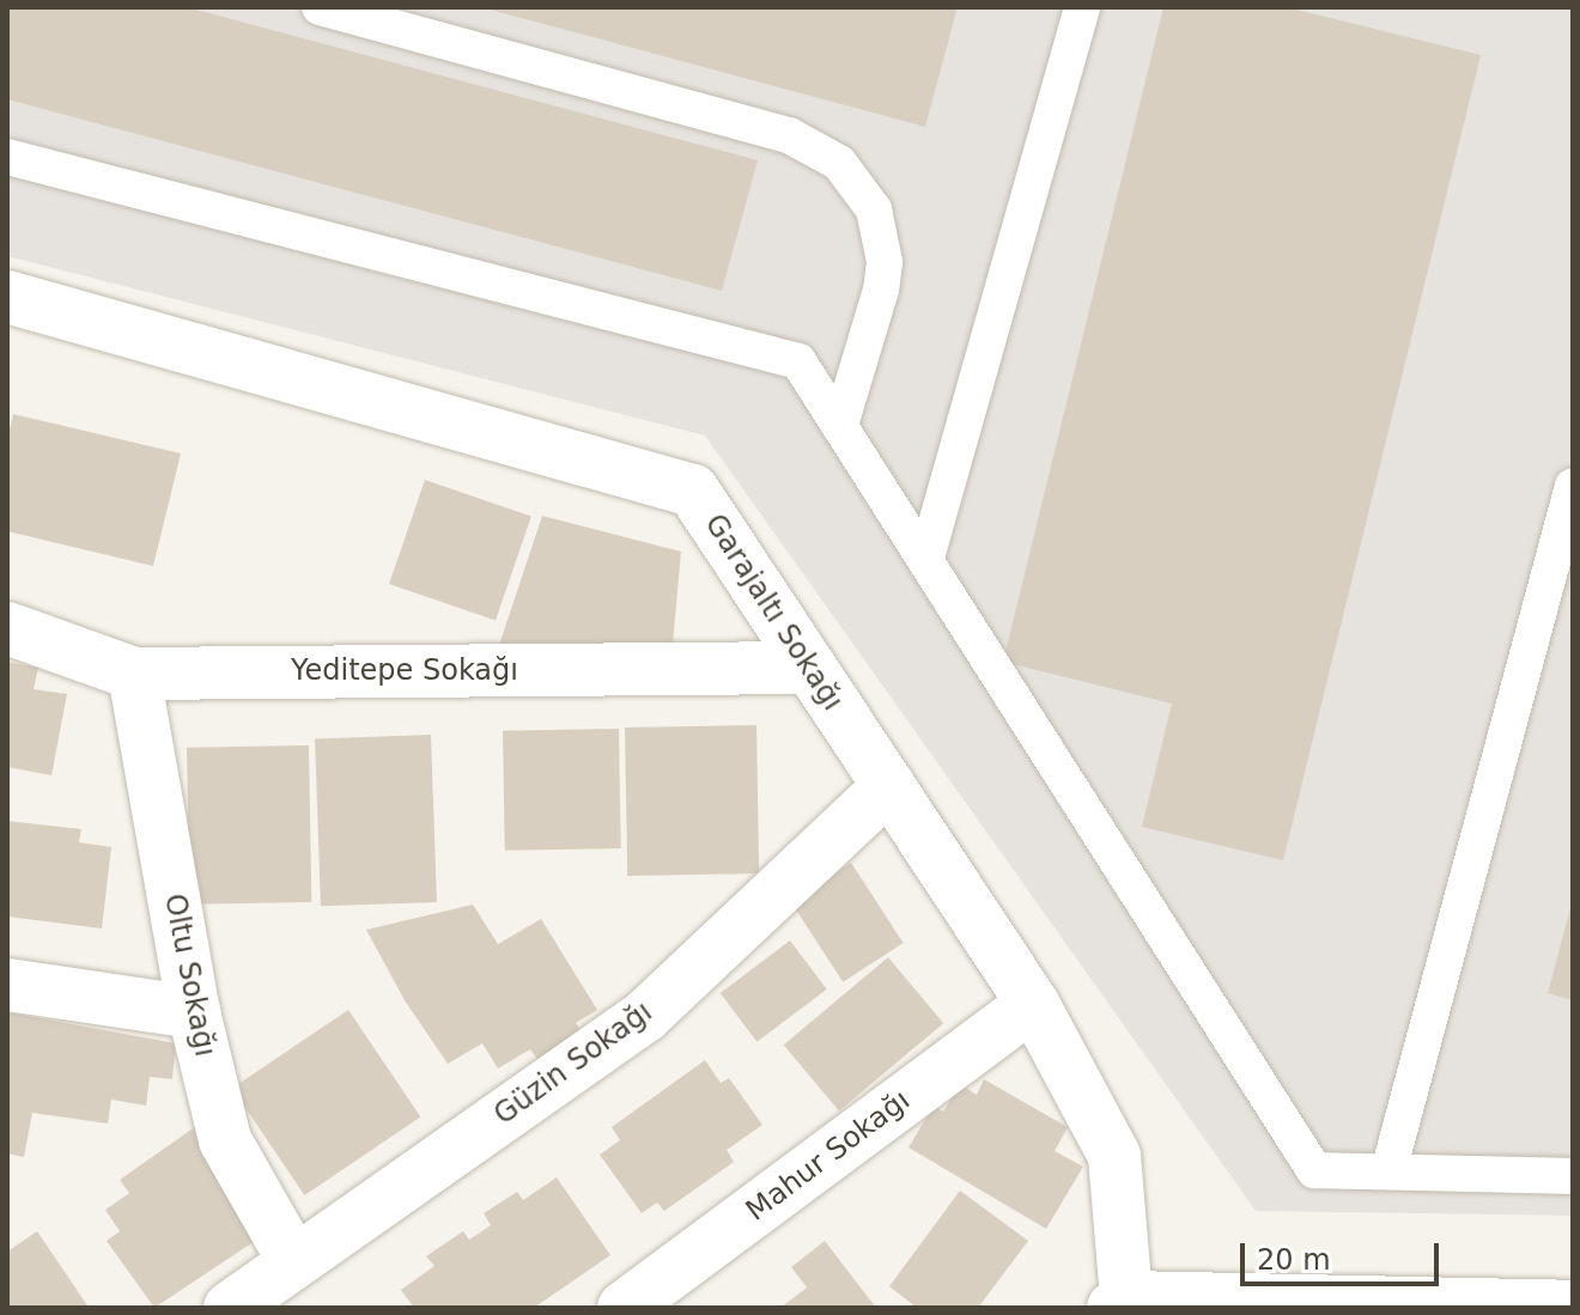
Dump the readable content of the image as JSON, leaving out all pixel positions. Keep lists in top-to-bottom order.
{
  "streets": {
    "street": [
      "Garajaltı Sokağı",
      "Yeditepe Sokağı",
      "Oltu Sokağı",
      "Güzin Sokağı",
      "Mahur Sokağı"
    ]
  },
  "crossings": [
    ["Garajaltı Sokağı", "Yeditepe Sokağı"],
    ["Garajaltı Sokağı", "Güzin Sokağı"],
    ["Garajaltı Sokağı", "Mahur Sokağı"],
    ["Yeditepe Sokağı", "Oltu Sokağı"],
    ["Oltu Sokağı", "Güzin Sokağı"]
  ],
  "scale_bar": "20 m"
}
